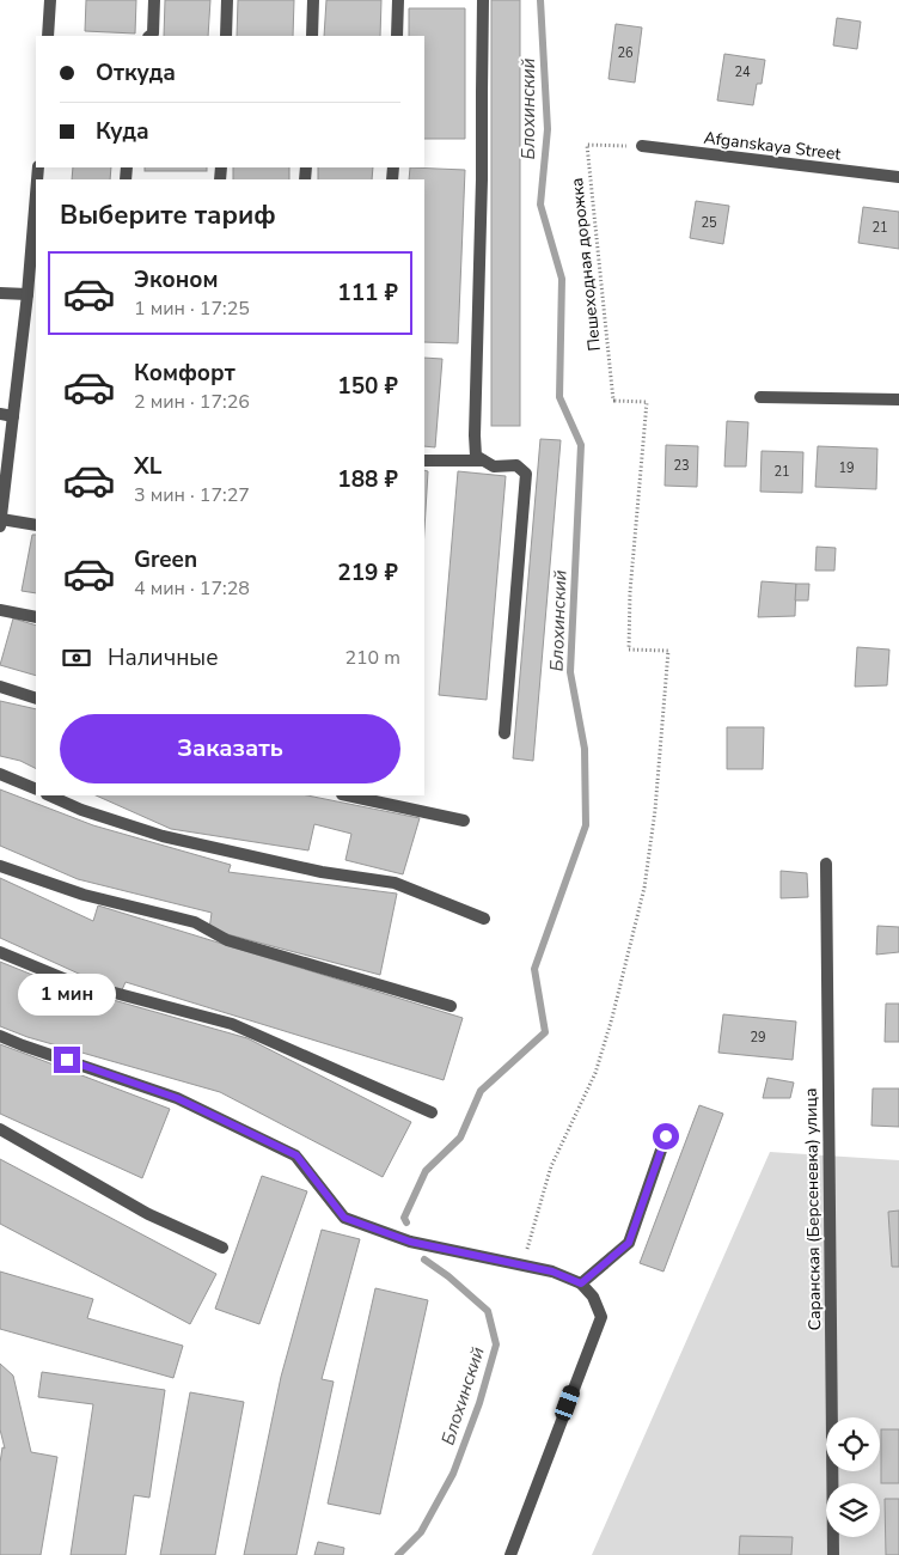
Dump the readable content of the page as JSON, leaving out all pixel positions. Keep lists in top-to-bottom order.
{
  "streets": {
    "street": ["Afganskaya Street", "Саранская (Берсеневка) улица"],
    "path": ["Пешеходная дорожка"]
  },
  "crossings": [
    ["Afganskaya Street", "Пешеходная дорожка"]
  ],
  "water": ["Блохинский"],
  "house_numbers": [
    "26",
    "24",
    "25",
    "21",
    "23",
    "19",
    "21",
    "29"
  ],
  "page": {
    "banner": ["Откуда", "Куда"],
    "heading": "Выберите тариф",
    "list": [
      {
        "name": "Эконом",
        "note": "1 мин · 17:25",
        "value": "111 ₽"
      },
      {
        "name": "Комфорт",
        "note": "2 мин · 17:26",
        "value": "150 ₽"
      },
      {
        "name": "XL",
        "note": "3 мин · 17:27",
        "value": "188 ₽"
      },
      {
        "name": "Green",
        "note": "4 мин · 17:28",
        "value": "219 ₽"
      }
    ],
    "pay": ["Наличные", "210 m"],
    "buttons": "Заказать",
    "bubble": "1 мин"
  }
}
